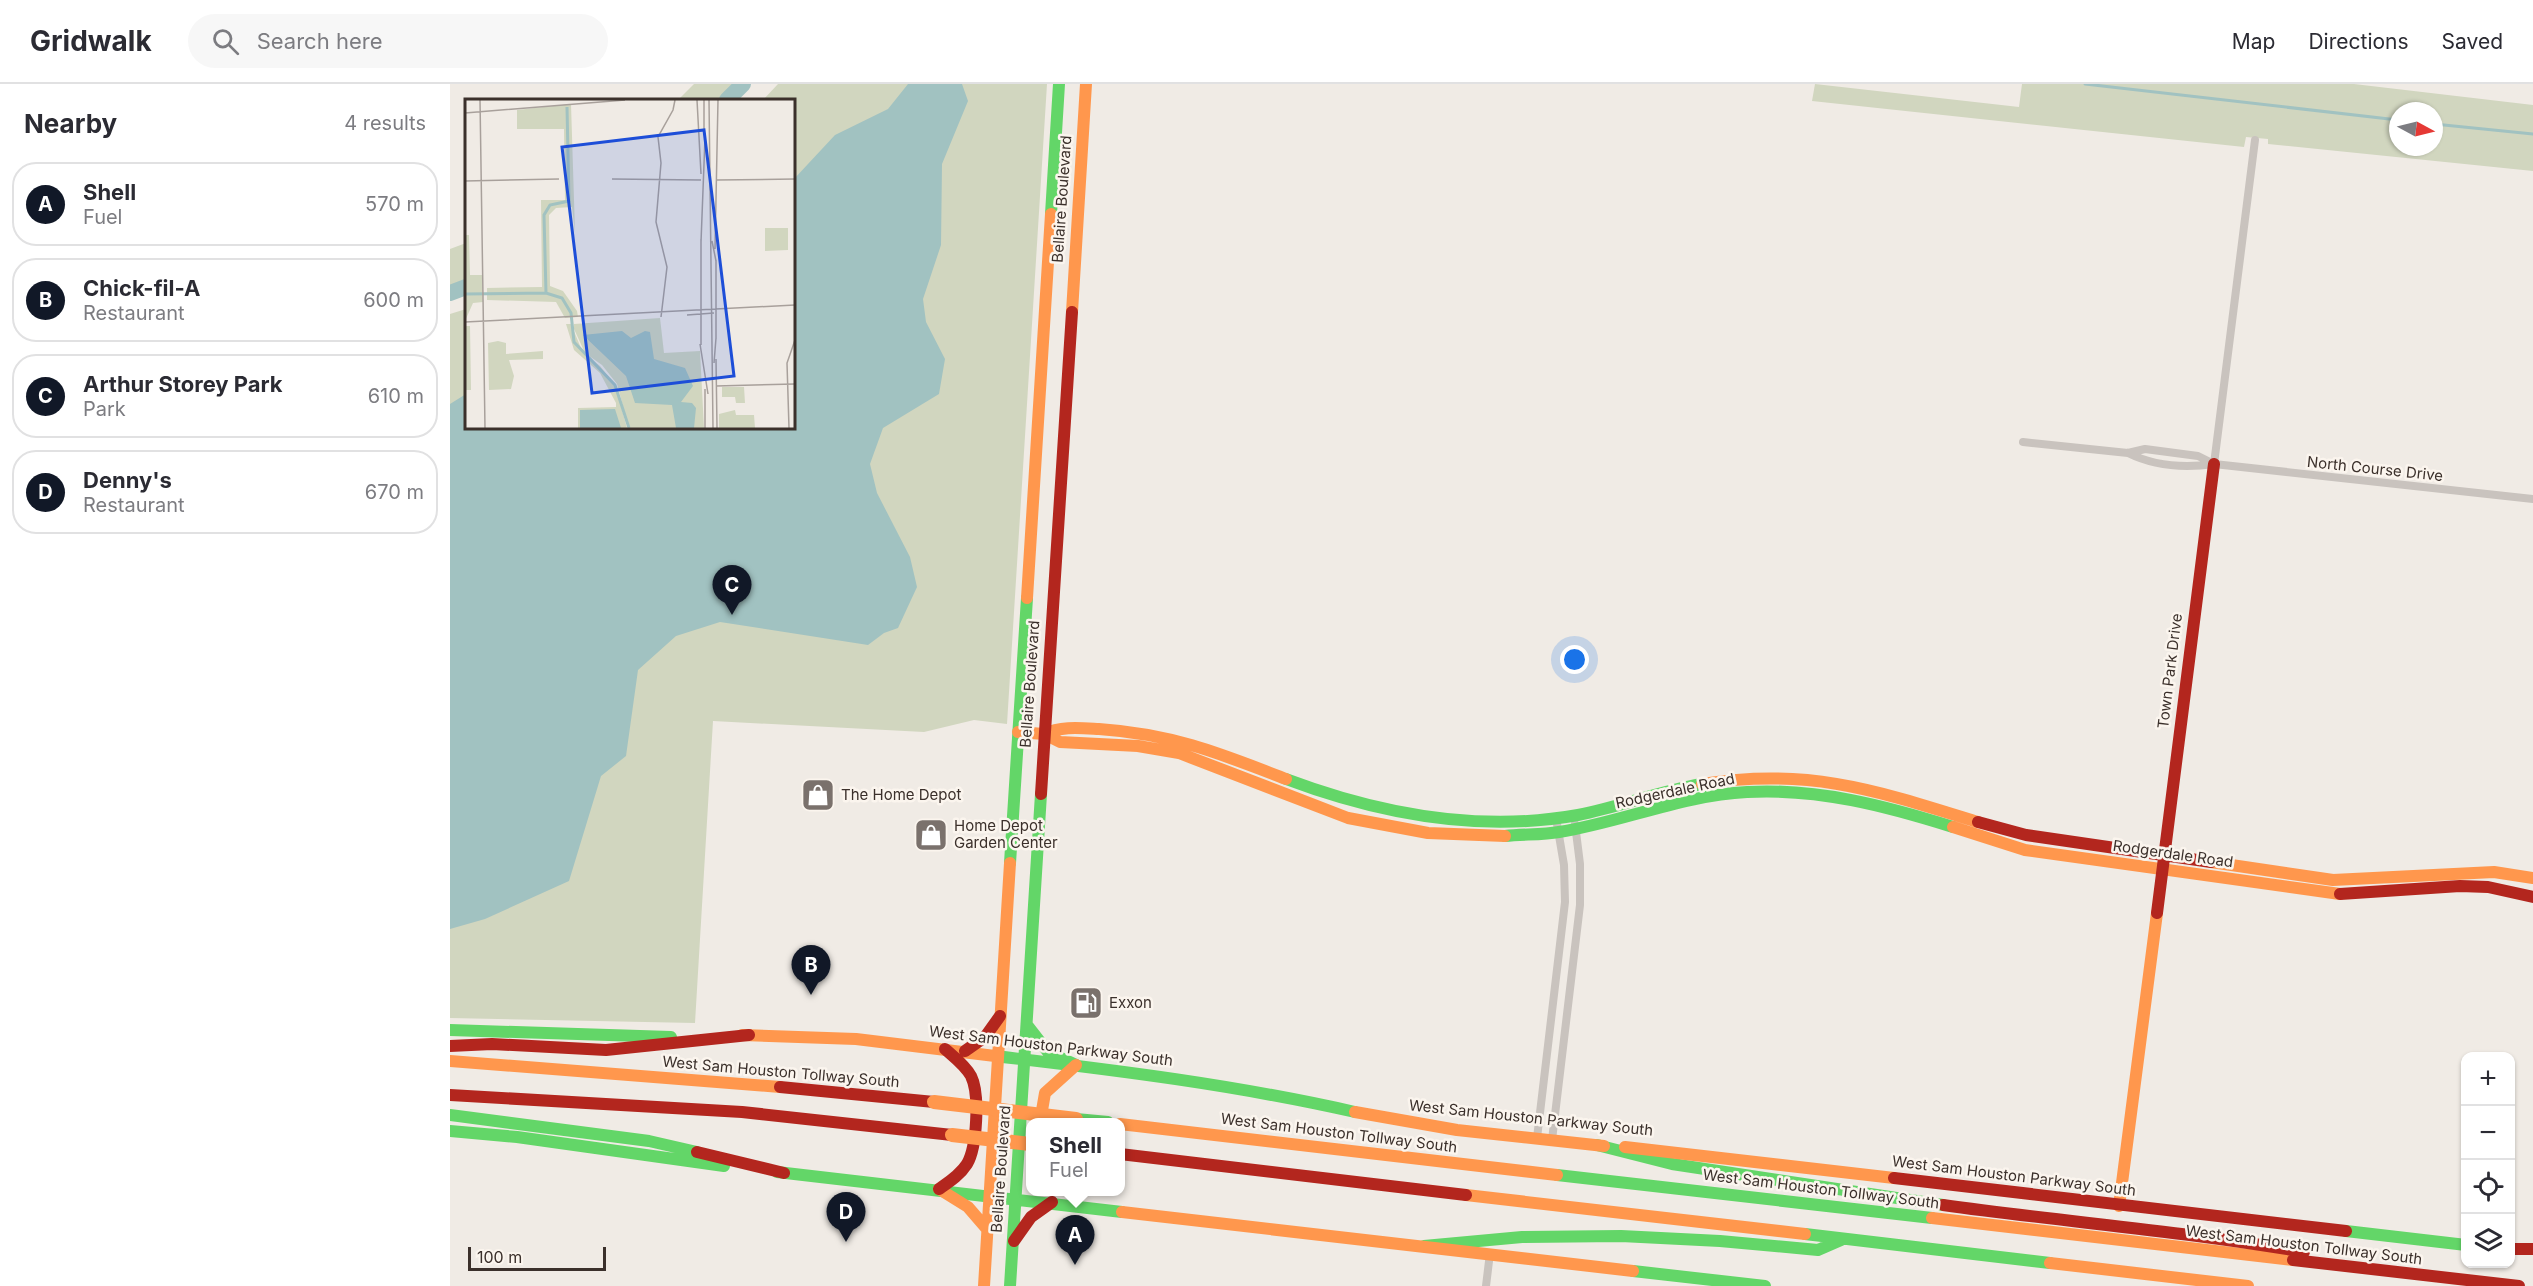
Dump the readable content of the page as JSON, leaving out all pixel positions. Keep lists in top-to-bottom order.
{
  "streets": {
    "main road": [
      "Bellaire Boulevard",
      "Town Park Drive",
      "Rodgerdale Road",
      "West Sam Houston Parkway South",
      "West Sam Houston Tollway South"
    ],
    "street": ["North Course Drive"]
  },
  "crossings": [
    ["Bellaire Boulevard", "Rodgerdale Road"],
    ["Bellaire Boulevard", "West Sam Houston Parkway South"],
    ["North Course Drive", "Town Park Drive"],
    ["Town Park Drive", "Rodgerdale Road"],
    ["Town Park Drive", "West Sam Houston Parkway South"]
  ],
  "places": {
    "shop": ["The Home Depot", "Home Depot Garden Center"],
    "fuel station": ["Exxon"]
  },
  "scale_bar": "100 m",
  "north": "right",
  "page": {
    "header": "Gridwalk",
    "search": "Search here",
    "nav": ["Map", "Directions", "Saved"],
    "heading": ["Nearby", "4 results"],
    "list": [
      {
        "mark": "A",
        "name": "Shell",
        "note": "Fuel",
        "value": "570 m"
      },
      {
        "mark": "B",
        "name": "Chick-fil-A",
        "note": "Restaurant",
        "value": "600 m"
      },
      {
        "mark": "C",
        "name": "Arthur Storey Park",
        "note": "Park",
        "value": "610 m"
      },
      {
        "mark": "D",
        "name": "Denny's",
        "note": "Restaurant",
        "value": "670 m"
      }
    ],
    "pins": [
      "C",
      "B",
      "D",
      "A"
    ],
    "map_buttons": ["+", "−"],
    "popup": ["Shell", "Fuel"],
    "scale": "100 m"
  }
}
